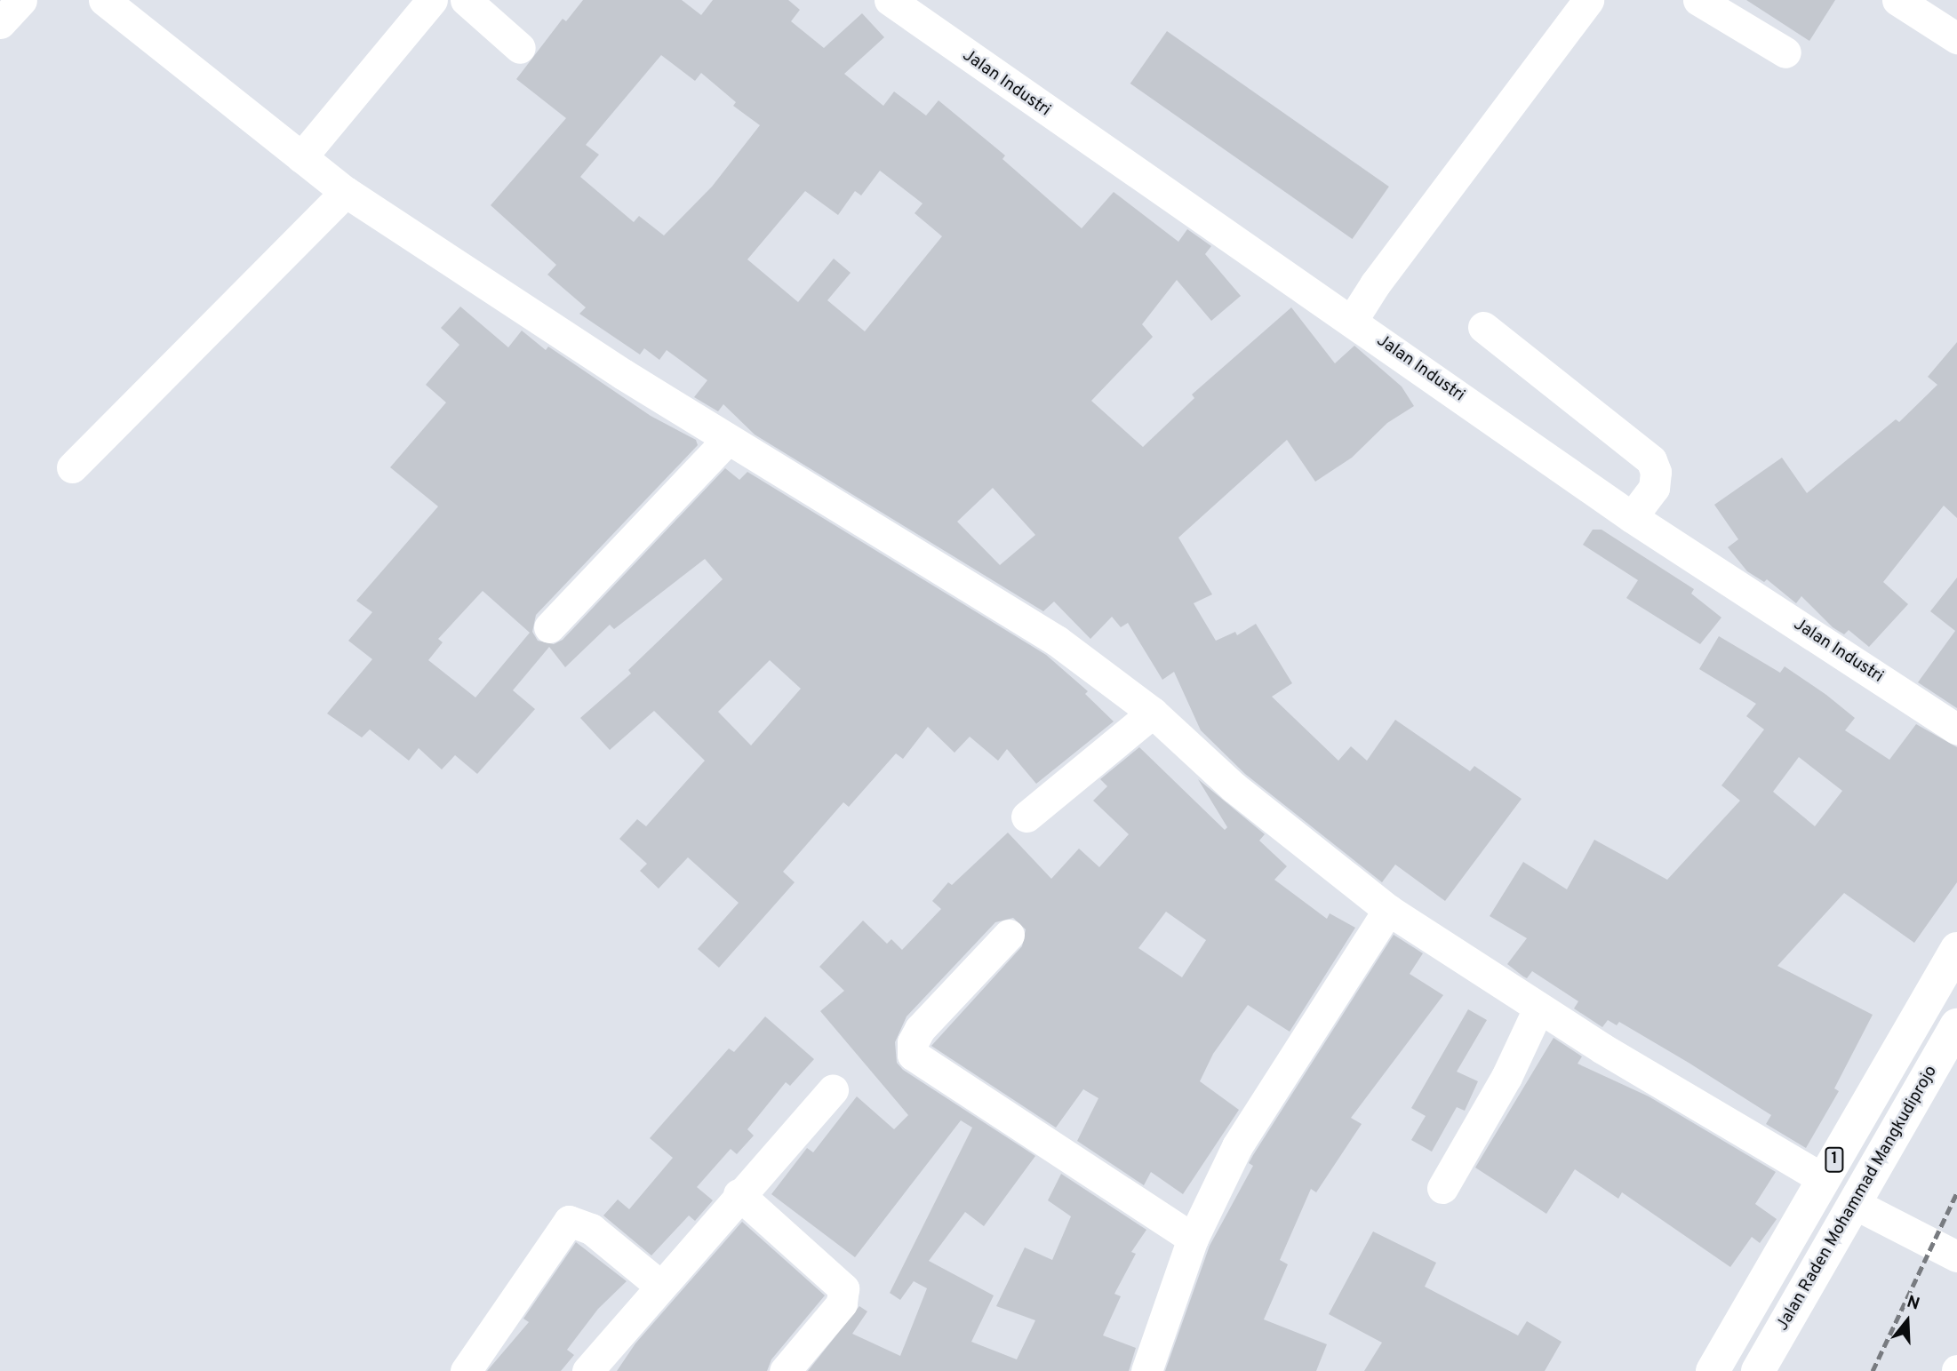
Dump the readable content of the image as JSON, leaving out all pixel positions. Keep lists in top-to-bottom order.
{
  "streets": {
    "highway": ["1", "Jalan Raden Mohammad Mangkudiprojo"],
    "street": ["Jalan Industri"]
  },
  "north": "top"
}
